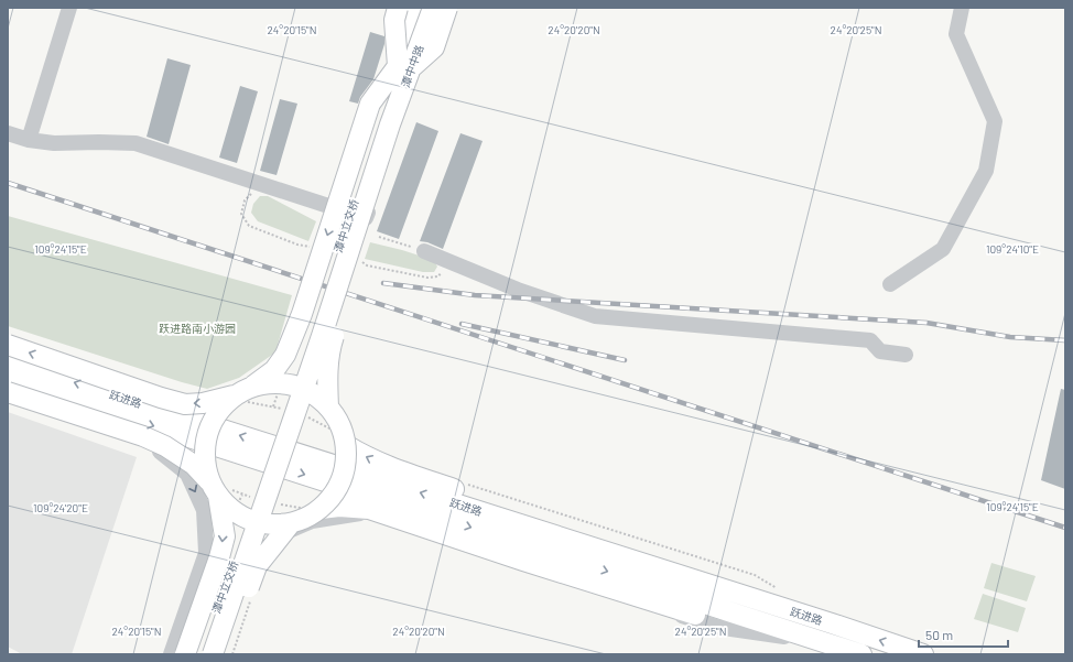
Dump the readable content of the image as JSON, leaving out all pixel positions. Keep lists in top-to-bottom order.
{
  "streets": {
    "main road": ["潭中中路", "潭中立交桥", "跃进路"]
  },
  "crossings": [
    ["潭中中路", "潭中立交桥"]
  ],
  "parks": ["跃进路南小游园"],
  "scale_bar": "50 m",
  "coordinates": [
    "24°20'15\"N",
    "24°20'20\"N",
    "24°20'25\"N",
    "109°24'10\"E",
    "109°24'15\"E",
    "109°24'20\"E"
  ]
}
